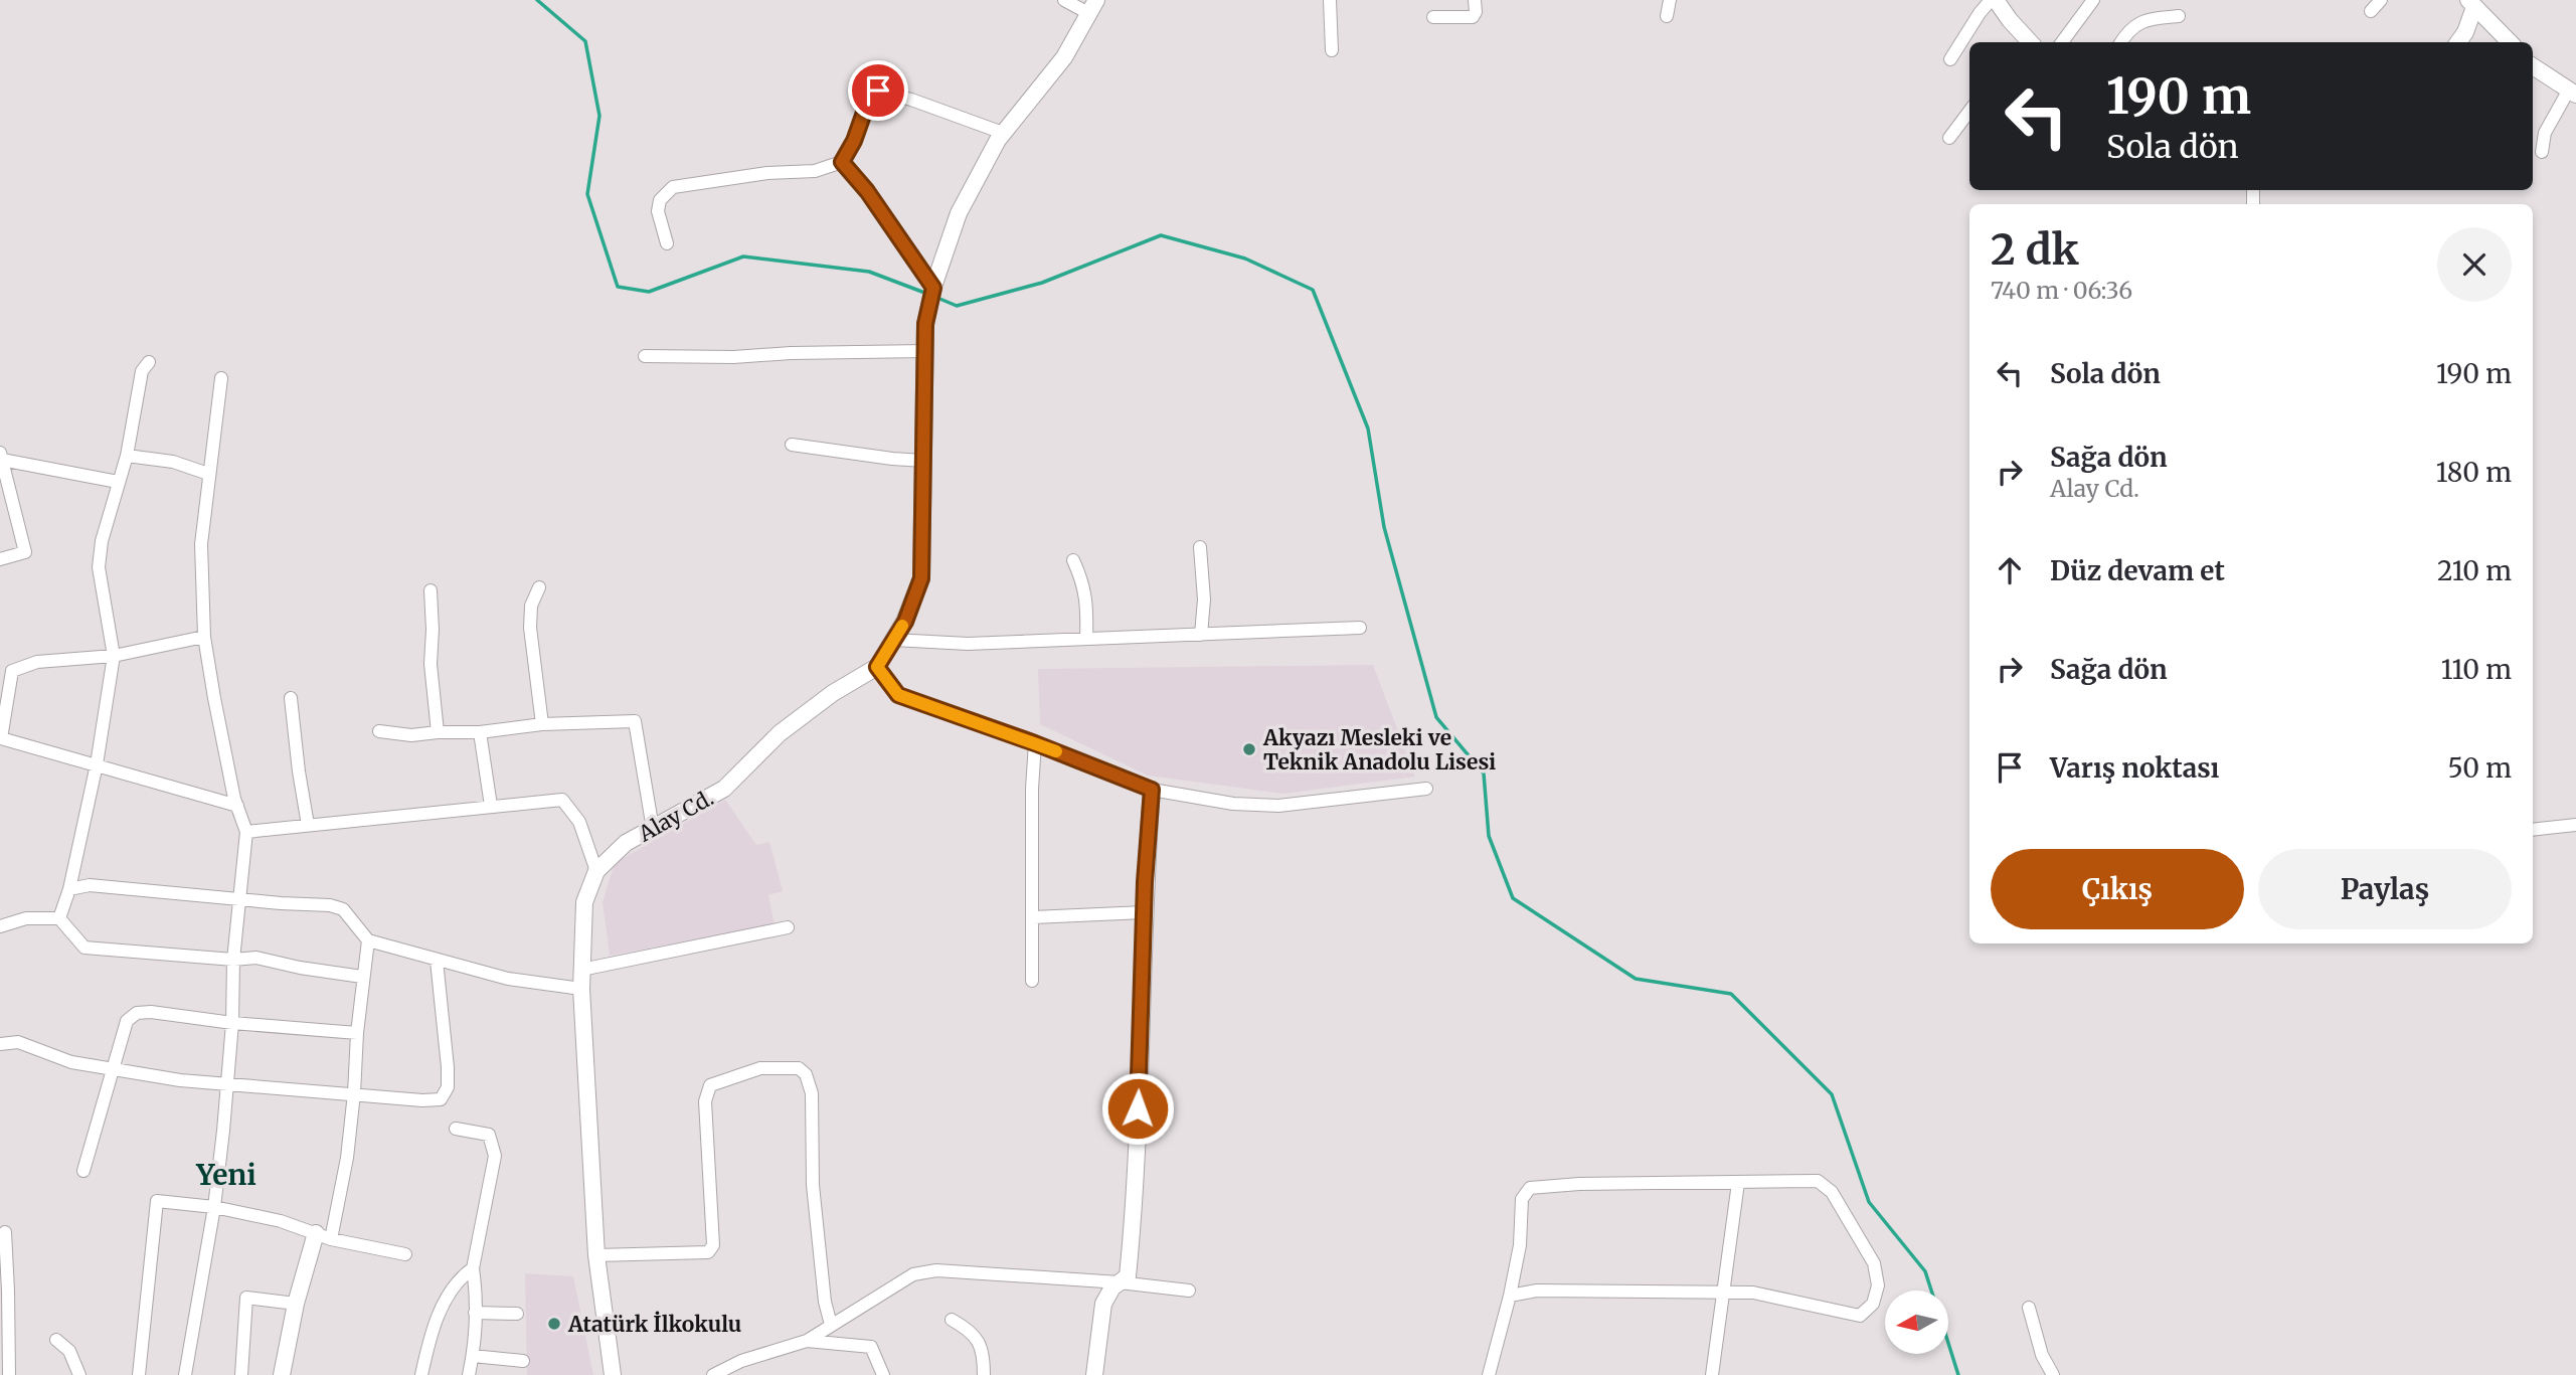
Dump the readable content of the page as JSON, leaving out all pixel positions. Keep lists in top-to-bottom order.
{
  "streets": {
    "street": ["Alay Cd."]
  },
  "districts": ["Yeni"],
  "places": ["Akyazı Mesleki ve Teknik Anadolu Lisesi", "Atatürk İlkokulu"],
  "north": "left",
  "page": {
    "turn": ["190 m", "Sola dön"],
    "heading": ["2 dk", "740 m · 06:36"],
    "list": [
      {
        "name": "Sola dön",
        "value": "190 m"
      },
      {
        "name": "Sağa dön",
        "note": "Alay Cd.",
        "value": "180 m"
      },
      {
        "name": "Düz devam et",
        "value": "210 m"
      },
      {
        "name": "Sağa dön",
        "value": "110 m"
      },
      {
        "name": "Varış noktası",
        "value": "50 m"
      }
    ],
    "buttons": ["Çıkış", "Paylaş"]
  }
}
